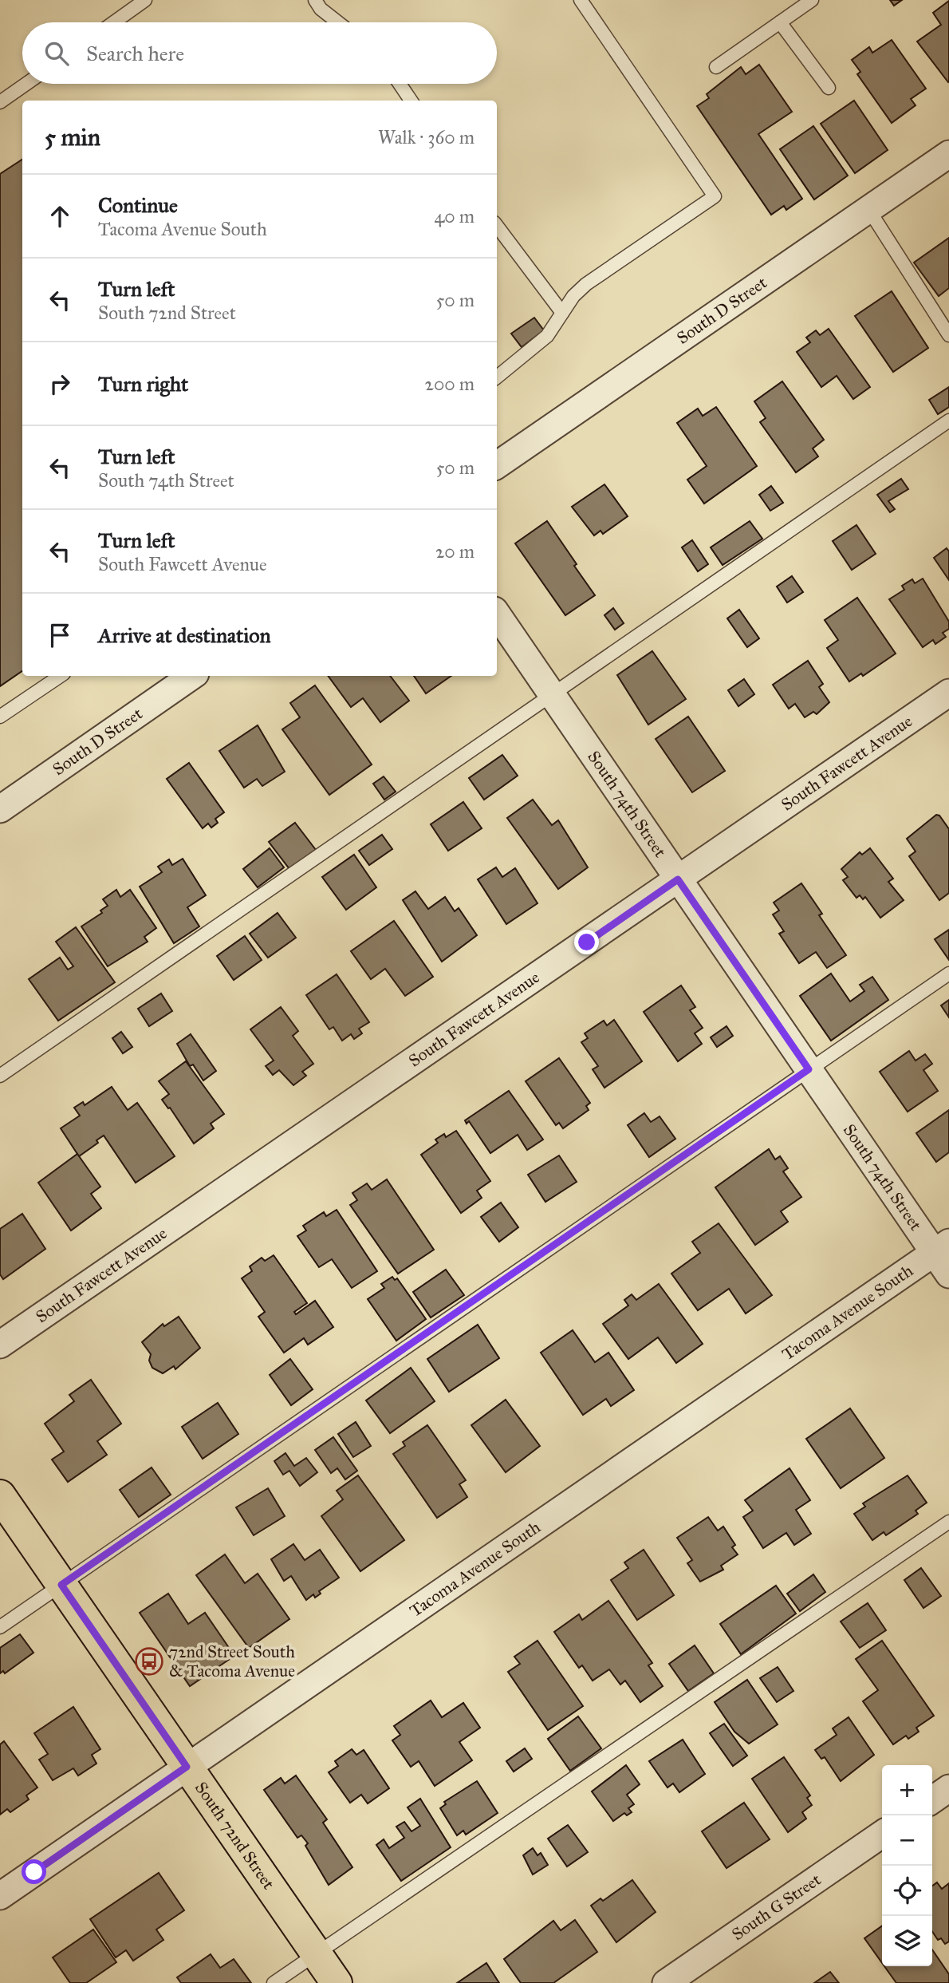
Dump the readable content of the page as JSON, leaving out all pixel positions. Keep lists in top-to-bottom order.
{
  "streets": {
    "main road": ["South 72nd Street"],
    "street": [
      "South D Street",
      "South Fawcett Avenue",
      "South 74th Street",
      "Tacoma Avenue South",
      "South G Street"
    ]
  },
  "crossings": [
    ["South Fawcett Avenue", "South 74th Street"],
    ["South 74th Street", "Tacoma Avenue South"],
    ["Tacoma Avenue South", "South 72nd Street"]
  ],
  "places": {
    "bus stop": ["72nd Street South & Tacoma Avenue"]
  },
  "page": {
    "search": "Search here",
    "heading": ["5 min", "Walk · 360 m"],
    "list": [
      ["Continue", "Tacoma Avenue South", "40 m"],
      ["Turn left", "South 72nd Street", "50 m"],
      ["Turn right", "200 m"],
      ["Turn left", "South 74th Street", "50 m"],
      ["Turn left", "South Fawcett Avenue", "20 m"],
      "Arrive at destination"
    ],
    "map_buttons": ["+", "−"]
  }
}
